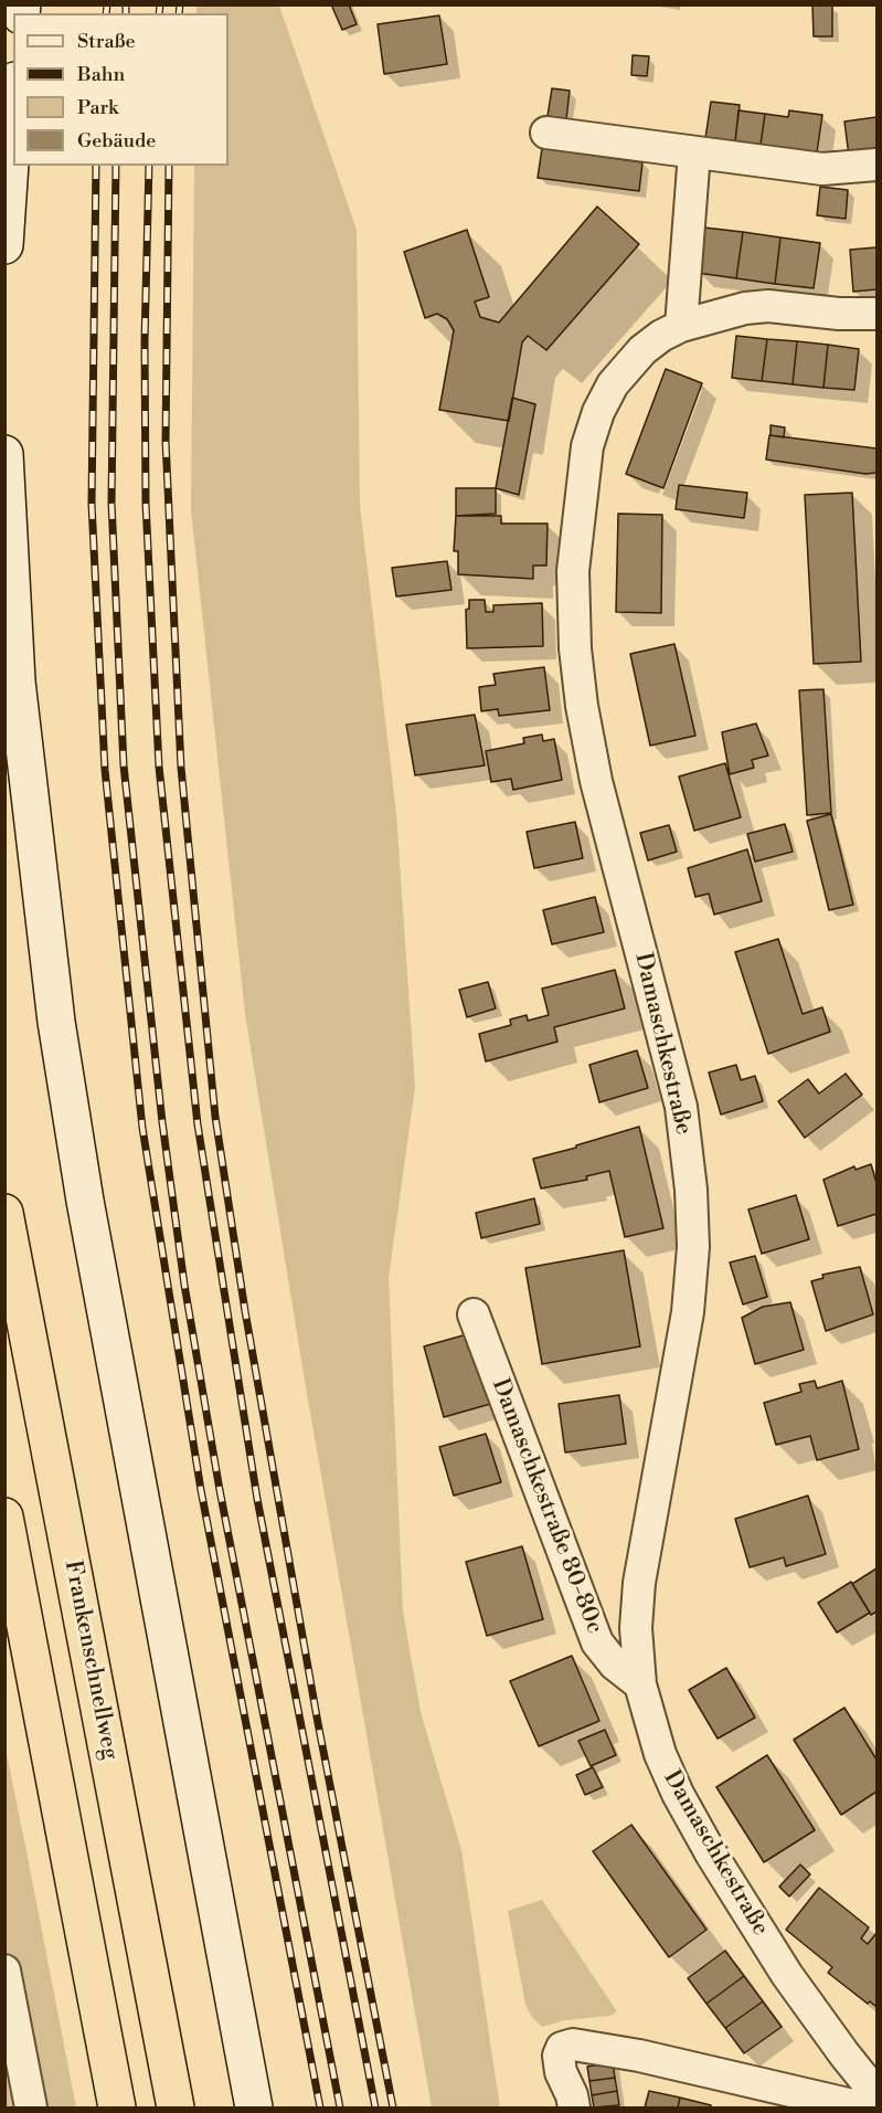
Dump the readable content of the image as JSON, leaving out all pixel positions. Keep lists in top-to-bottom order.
{
  "streets": {
    "highway": ["Frankenschnellweg"],
    "street": ["Damaschkestraße", "Damaschkestraße 80-80c"]
  },
  "crossings": [
    ["Damaschkestraße", "Damaschkestraße 80-80c"]
  ],
  "legend": [
    "Straße",
    "Bahn",
    "Park",
    "Gebäude"
  ]
}
